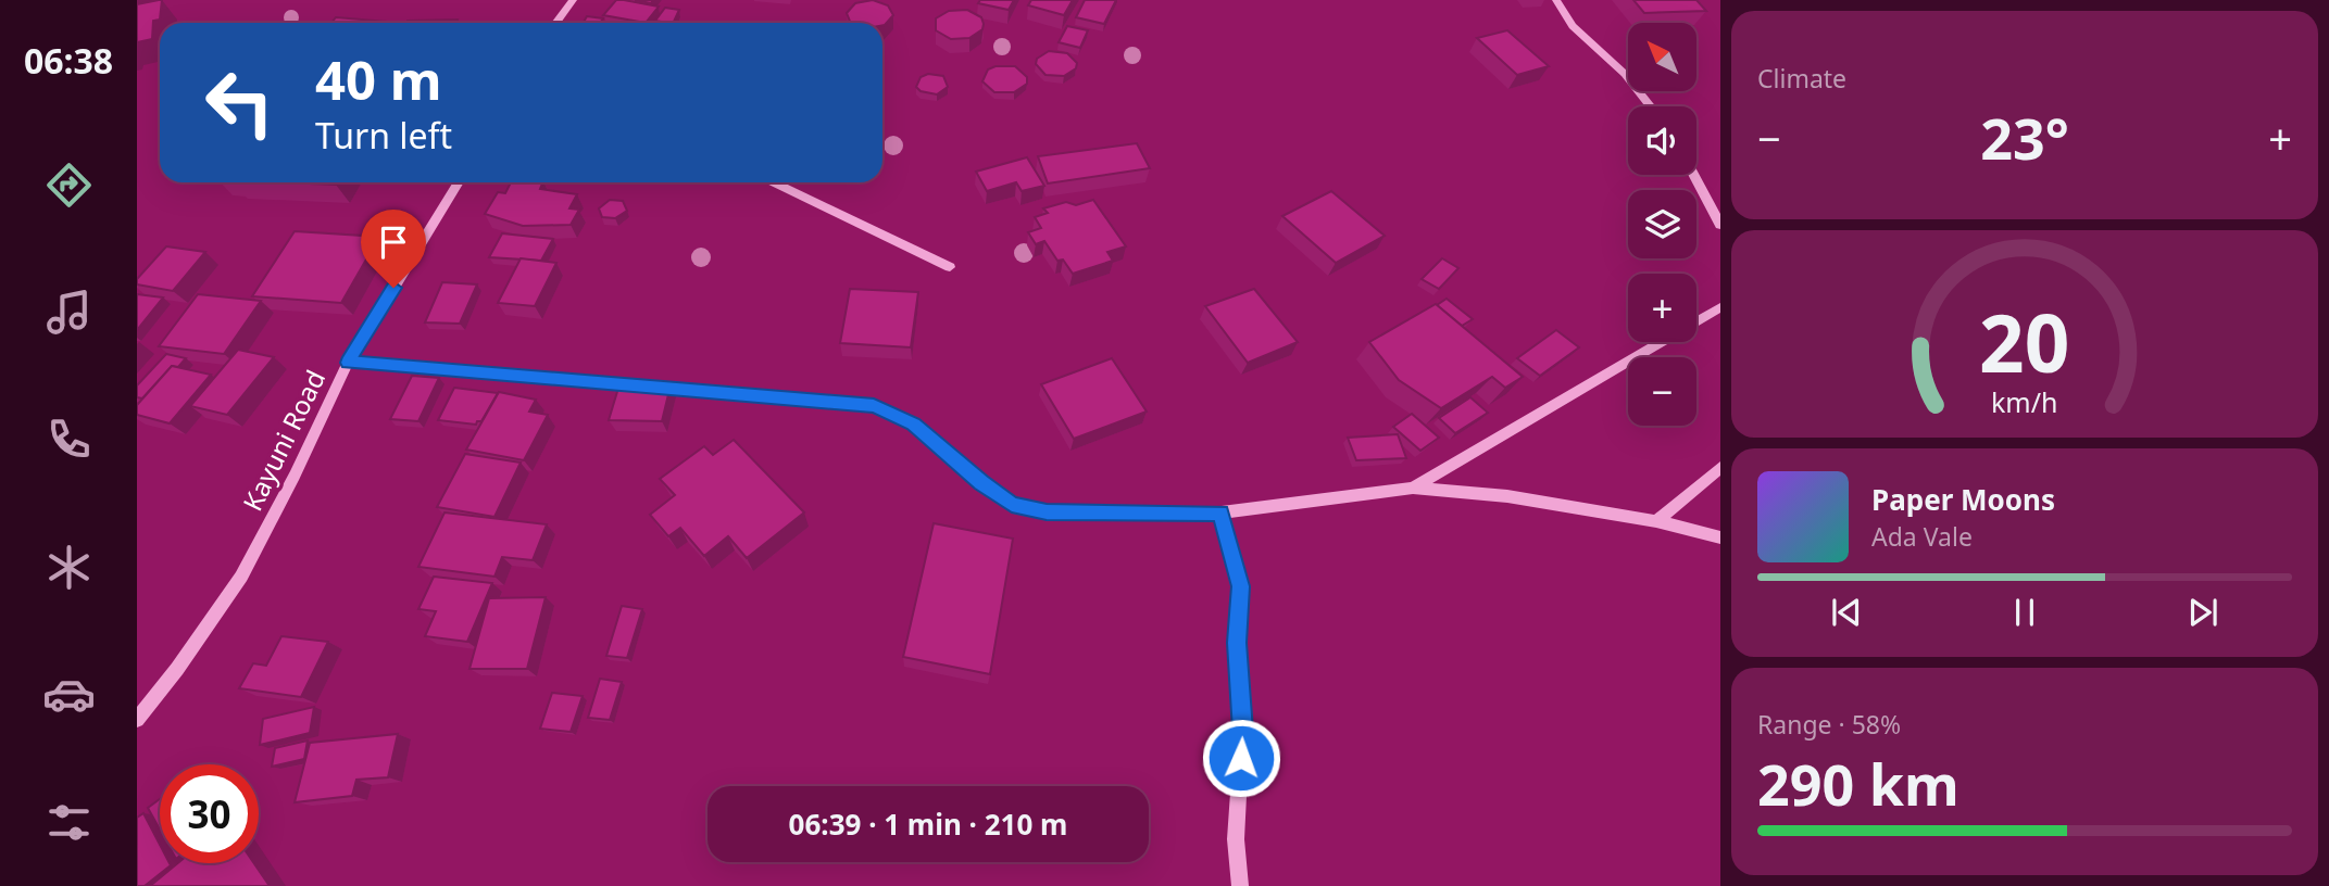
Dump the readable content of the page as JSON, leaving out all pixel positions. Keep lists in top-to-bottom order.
{
  "streets": {
    "street": ["Kayuni Road"]
  },
  "north": "top left",
  "page": {
    "tabs": "06:38",
    "tile": [
      "Climate",
      ["Range · 58%", "290 km"]
    ],
    "map_buttons": ["+", "−"],
    "turn": ["40 m", "Turn left"],
    "heat": ["−", "23°", "+"],
    "song": ["Paper Moons", "Ada Vale"],
    "limit": "30",
    "trip": "06:39 · 1 min · 210 m",
    "gauge": ["20", "km/h"]
  }
}
